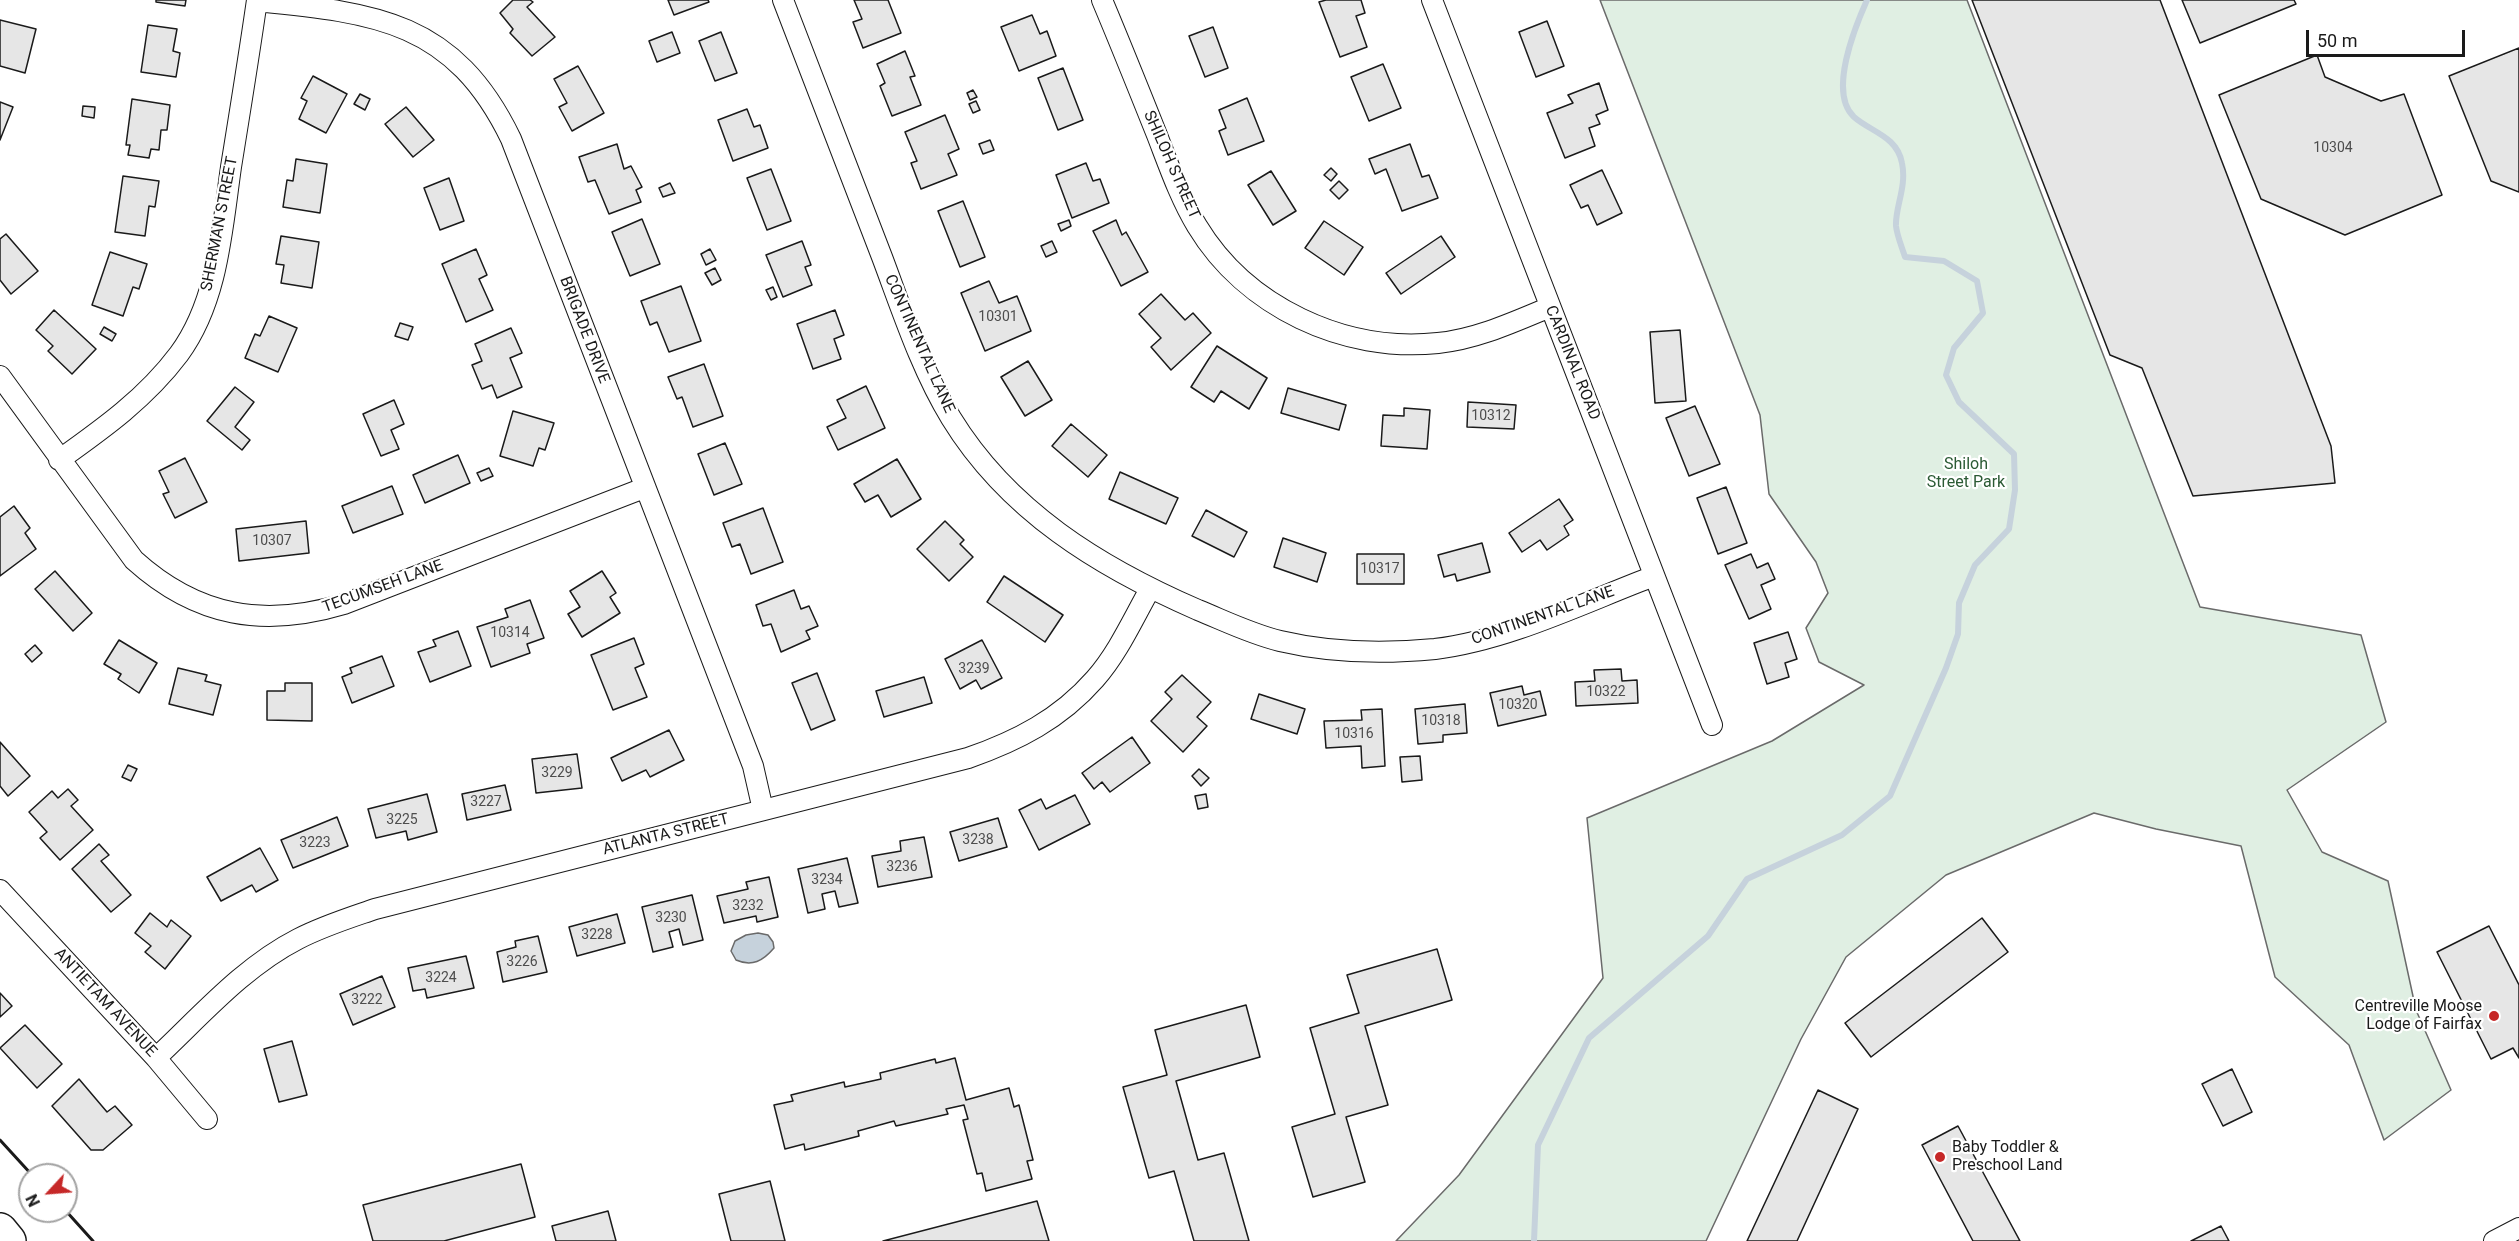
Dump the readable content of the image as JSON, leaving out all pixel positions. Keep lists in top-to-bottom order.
{
  "streets": {
    "street": [
      "SHILOH STREET",
      "SHERMAN STREET",
      "BRIGADE DRIVE",
      "CONTINENTAL LANE",
      "CARDINAL ROAD",
      "TECUMSEH LANE",
      "ATLANTA STREET",
      "ANTIETAM AVENUE"
    ]
  },
  "crossings": [
    ["SHILOH STREET", "CARDINAL ROAD"],
    ["SHERMAN STREET", "BRIGADE DRIVE"],
    ["SHERMAN STREET", "TECUMSEH LANE"],
    ["BRIGADE DRIVE", "TECUMSEH LANE"],
    ["BRIGADE DRIVE", "ATLANTA STREET"],
    ["CONTINENTAL LANE", "CARDINAL ROAD"],
    ["CONTINENTAL LANE", "ATLANTA STREET"],
    ["ATLANTA STREET", "ANTIETAM AVENUE"]
  ],
  "parks": ["Shiloh Street Park"],
  "places": ["Centreville Moose Lodge of Fairfax", "Baby Toddler & Preschool Land"],
  "house_numbers": [
    "10304",
    "10301",
    "10312",
    "10307",
    "10317",
    "10314",
    "3239",
    "10322",
    "10320",
    "10318",
    "10316",
    "3229",
    "3227",
    "3225",
    "3238",
    "3223",
    "3236",
    "3234",
    "3232",
    "3230",
    "3228",
    "3226",
    "3224",
    "3222"
  ],
  "scale_bar": "50 m",
  "north": "bottom left"
}
